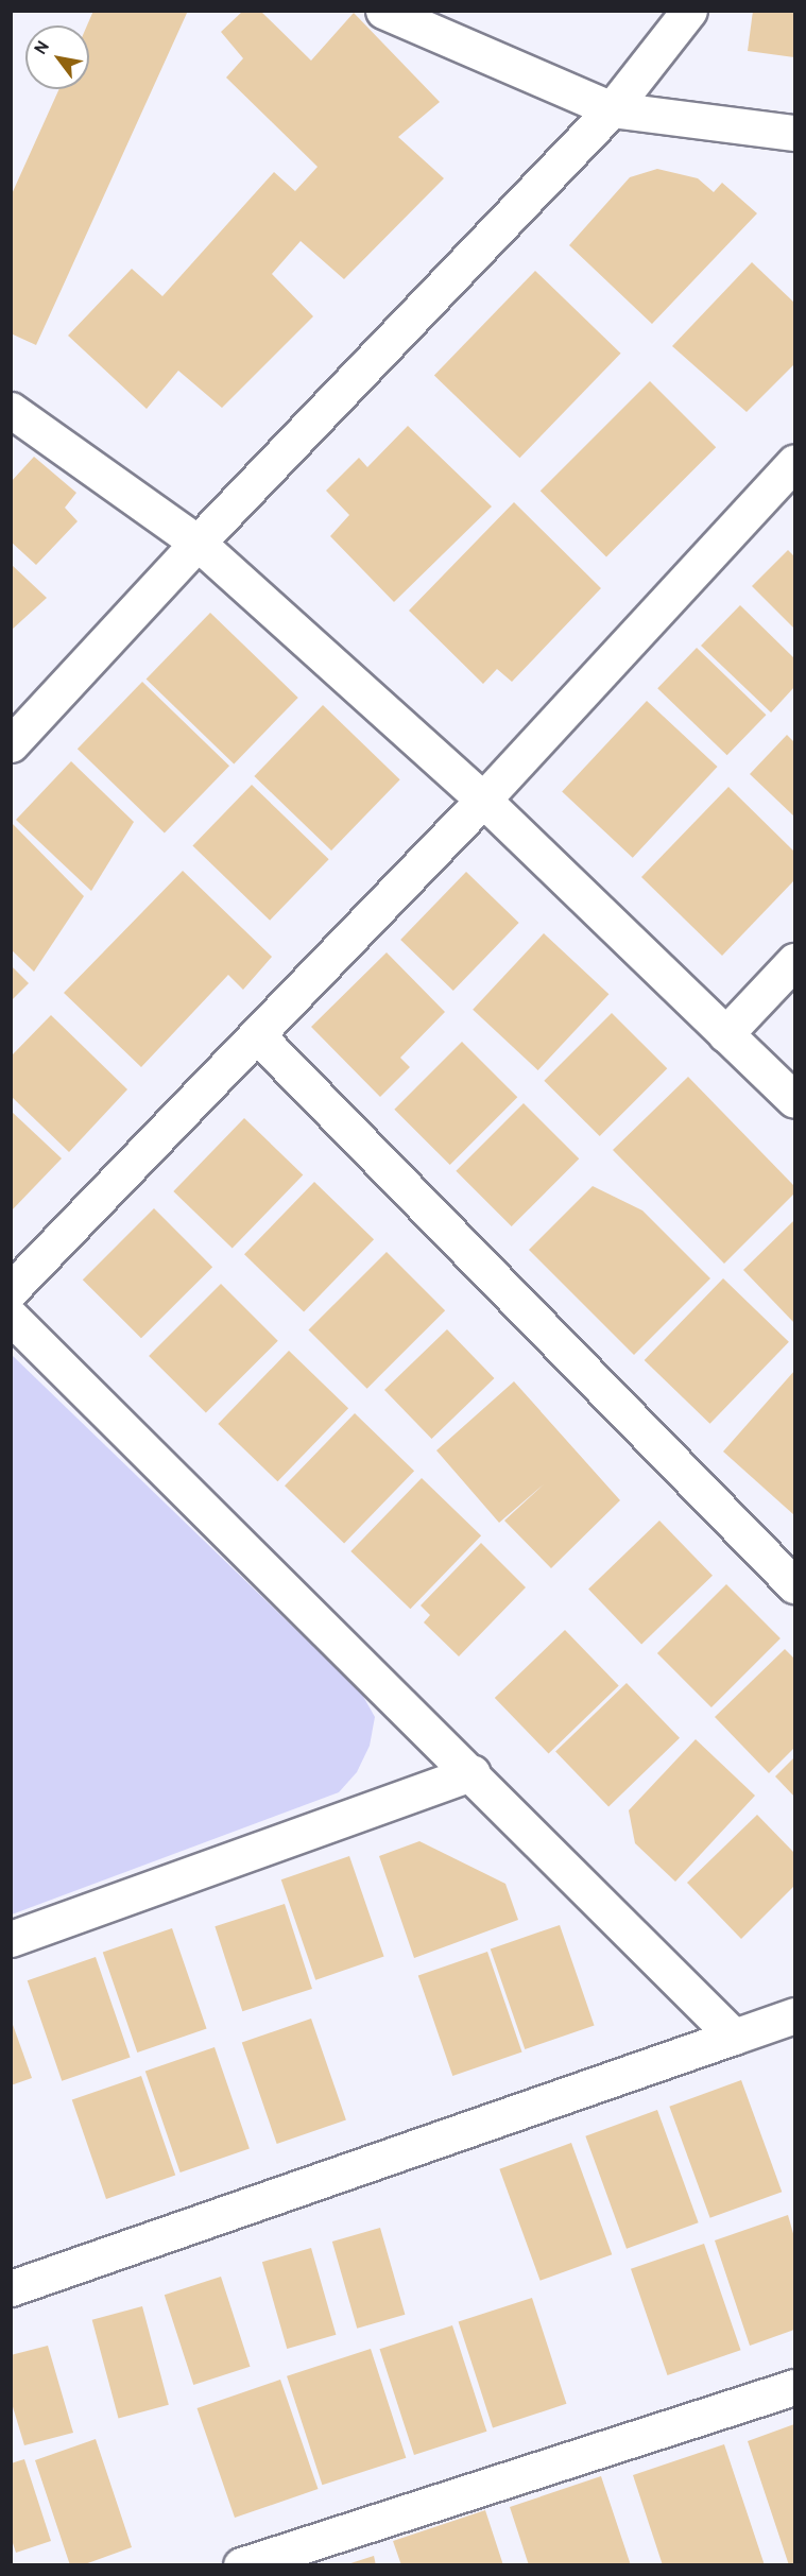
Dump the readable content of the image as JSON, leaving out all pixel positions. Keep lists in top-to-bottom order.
{
  "north": "top left"
}
